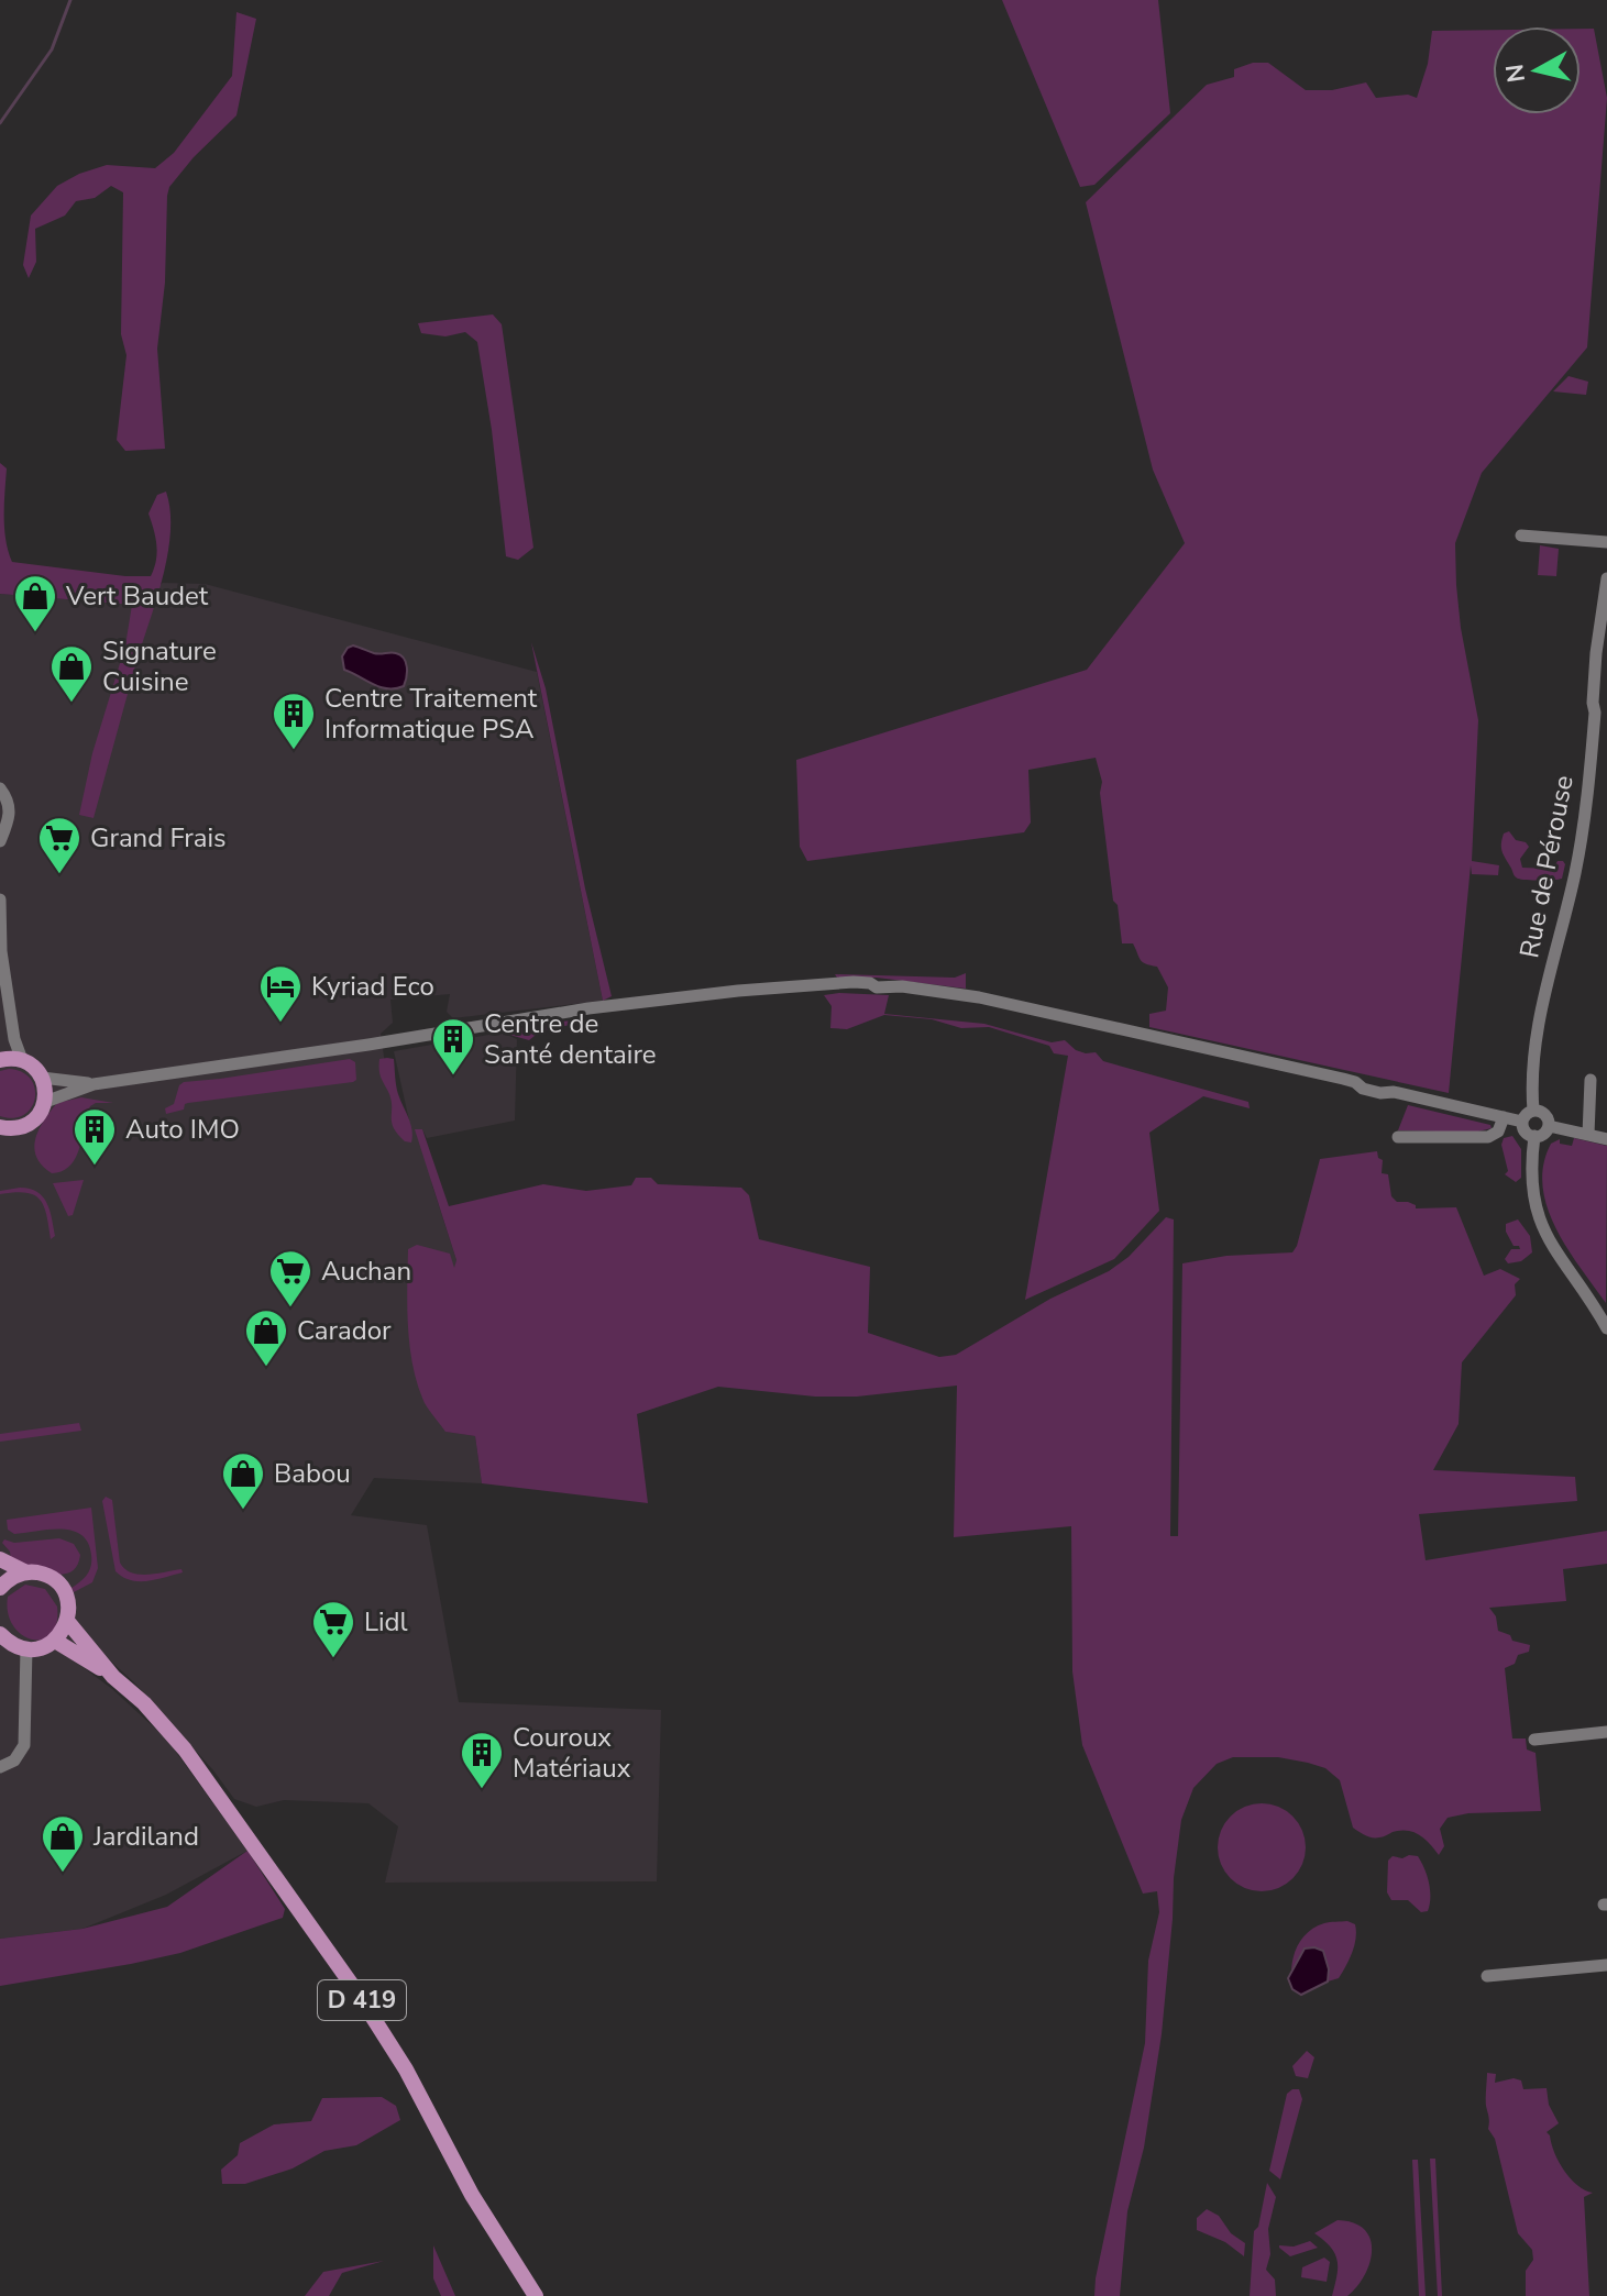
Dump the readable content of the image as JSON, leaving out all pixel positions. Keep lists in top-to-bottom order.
{
  "streets": {
    "main road": ["D 419"],
    "street": ["Rue de Pérouse"]
  },
  "places": {
    "shop": [
      "Vert Baudet",
      "Signature Cuisine",
      "Carador",
      "Babou",
      "Jardiland"
    ],
    "building": [
      "Centre Traitement Informatique PSA",
      "Centre de Santé dentaire",
      "Auto IMO",
      "Couroux Matériaux"
    ],
    "supermarket": ["Grand Frais", "Auchan", "Lidl"],
    "hotel": ["Kyriad Eco"]
  },
  "north": "left"
}
